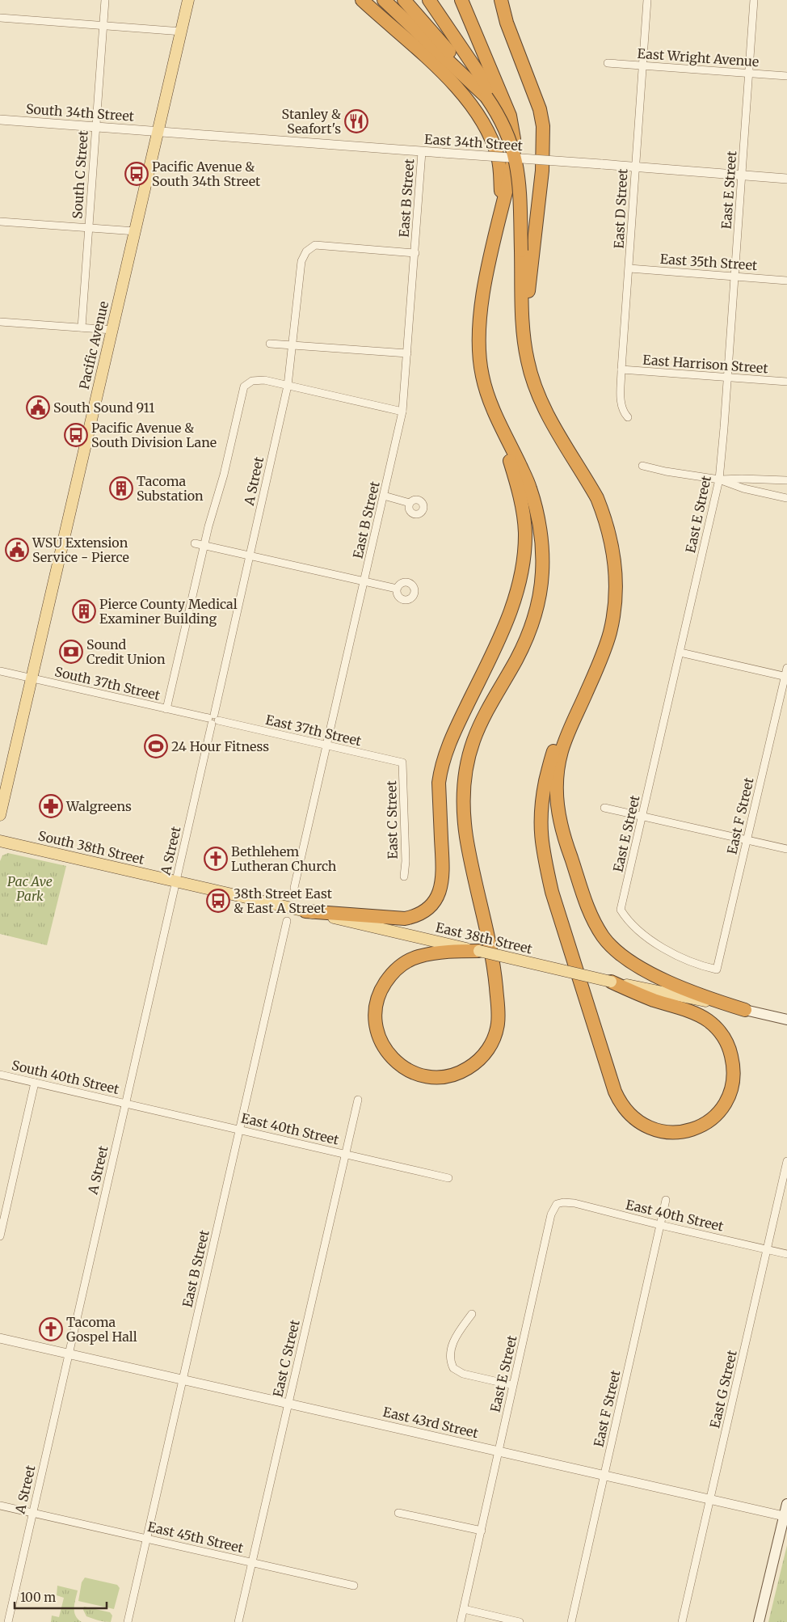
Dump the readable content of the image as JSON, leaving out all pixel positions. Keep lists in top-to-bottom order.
{
  "streets": {
    "main road": ["Pacific Avenue", "South 38th Street", "East 38th Street"],
    "street": [
      "East Wright Avenue",
      "South 34th Street",
      "East 34th Street",
      "South C Street",
      "East E Street",
      "East B Street",
      "East D Street",
      "East 35th Street",
      "East Harrison Street",
      "A Street",
      "South 37th Street",
      "East 37th Street",
      "East F Street",
      "East C Street",
      "South 40th Street",
      "East 40th Street",
      "East G Street",
      "East 43rd Street",
      "East 45th Street"
    ]
  },
  "crossings": [
    ["East Wright Avenue", "East E Street"],
    ["East Wright Avenue", "East D Street"],
    ["South 34th Street", "East 34th Street"],
    ["South 34th Street", "South C Street"],
    ["South 34th Street", "Pacific Avenue"],
    ["East 34th Street", "East E Street"],
    ["East 34th Street", "East B Street"],
    ["East 34th Street", "East D Street"],
    ["East 34th Street", "Pacific Avenue"],
    ["East E Street", "East 35th Street"],
    ["East E Street", "East Harrison Street"],
    ["East E Street", "East F Street"],
    ["East E Street", "East 40th Street"],
    ["East E Street", "East 43rd Street"],
    ["East B Street", "A Street"],
    ["East B Street", "East 37th Street"],
    ["East B Street", "East 40th Street"],
    ["East B Street", "East 43rd Street"],
    ["East B Street", "East 45th Street"],
    ["East D Street", "East 35th Street"],
    ["East D Street", "East Harrison Street"],
    ["Pacific Avenue", "South 37th Street"],
    ["A Street", "South 37th Street"],
    ["A Street", "East 37th Street"],
    ["A Street", "South 38th Street"],
    ["A Street", "East 38th Street"],
    ["A Street", "South 40th Street"],
    ["A Street", "East 40th Street"],
    ["A Street", "East 43rd Street"],
    ["A Street", "East 45th Street"],
    ["South 37th Street", "East 37th Street"],
    ["East 37th Street", "East C Street"],
    ["East F Street", "East 40th Street"],
    ["East F Street", "East 43rd Street"],
    ["East C Street", "East 40th Street"],
    ["East C Street", "East 43rd Street"],
    ["East C Street", "East 45th Street"],
    ["South 38th Street", "East 38th Street"],
    ["South 40th Street", "East 40th Street"],
    ["East 40th Street", "East G Street"],
    ["East G Street", "East 43rd Street"]
  ],
  "parks": ["Pac Ave Park"],
  "places": {
    "restaurant": ["Stanley & Seafort's"],
    "bus stop": ["Pacific Avenue & South 34th Street", "Pacific Avenue & South Division Lane", "38th Street East & East A Street"],
    "public building": ["South Sound 911", "WSU Extension Service - Pierce"],
    "building": ["Tacoma Substation", "Pierce County Medical Examiner Building"],
    "bank": ["Sound Credit Union"],
    "sports": ["24 Hour Fitness"],
    "pharmacy": ["Walgreens"],
    "church": ["Bethlehem Lutheran Church", "Tacoma Gospel Hall"]
  },
  "scale_bar": "100 m"
}
